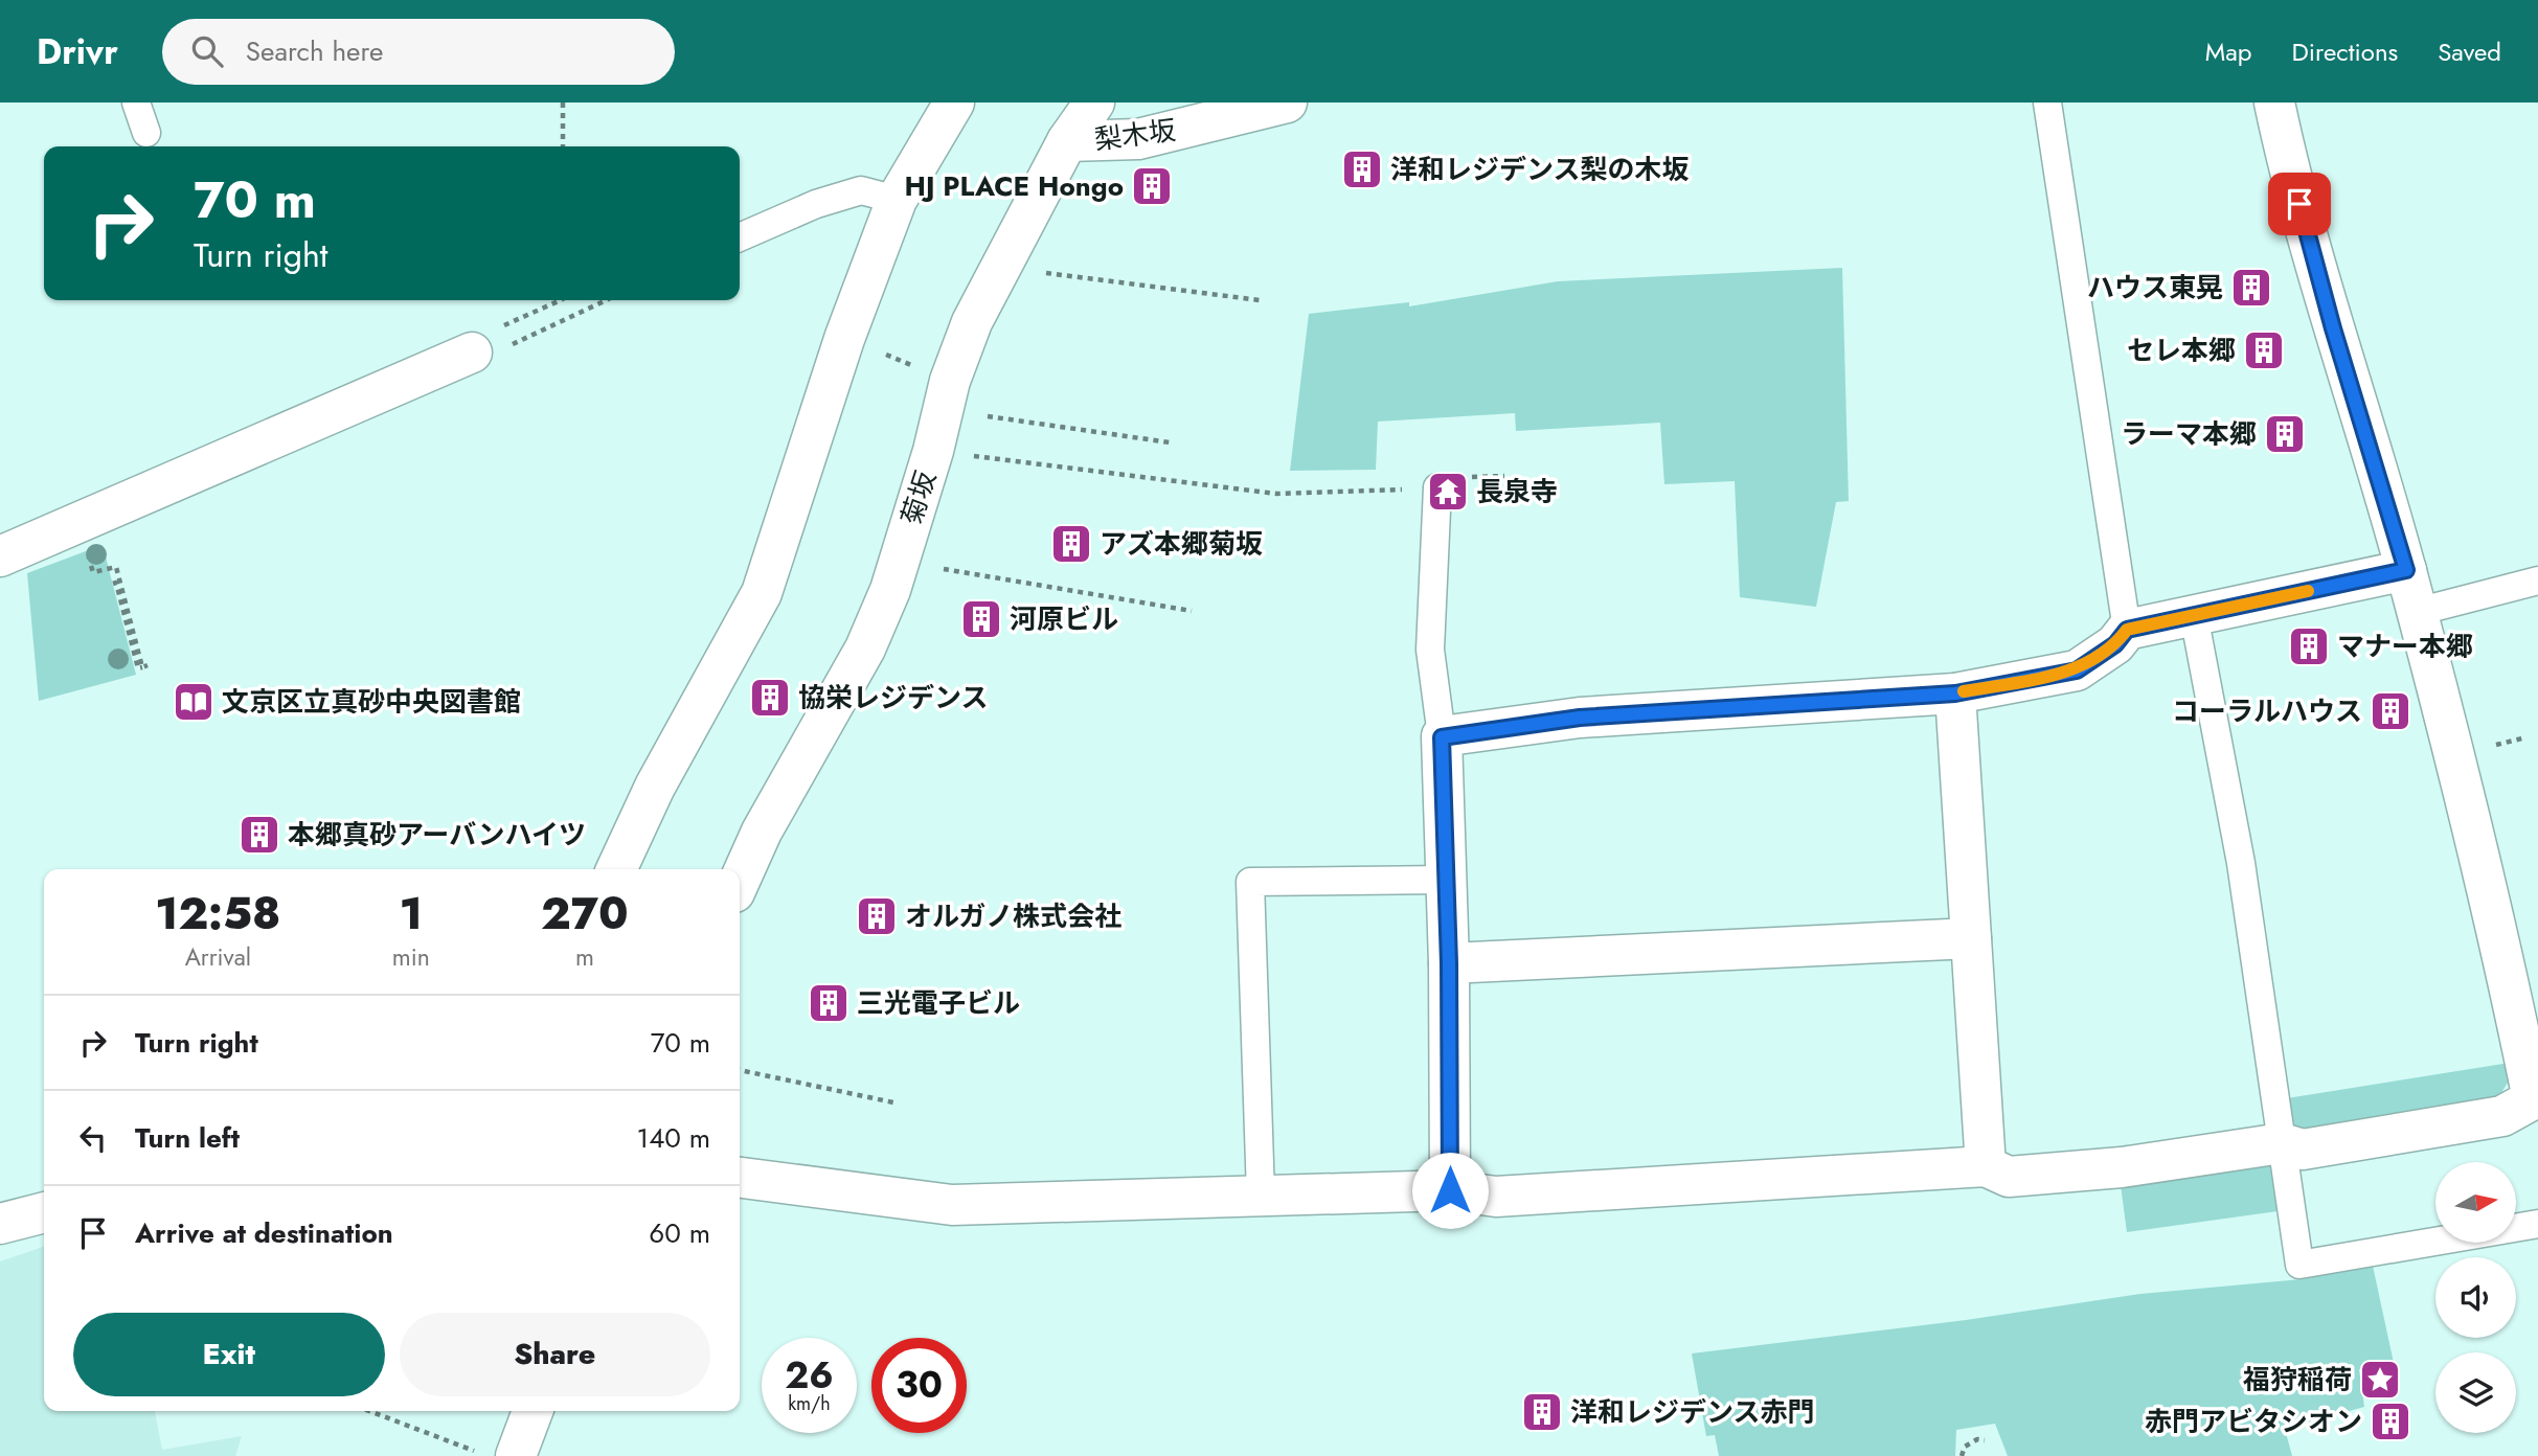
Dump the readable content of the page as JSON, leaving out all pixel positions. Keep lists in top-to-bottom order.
{
  "streets": {
    "street": ["梨木坂", "菊坂"]
  },
  "crossings": [
    ["梨木坂", "菊坂"]
  ],
  "places": {
    "building": [
      "洋和レジデンス梨の木坂",
      "HJ PLACE Hongo",
      "ハウス東晃",
      "セレ本郷",
      "ラーマ本郷",
      "アズ本郷菊坂",
      "河原ビル",
      "マナー本郷",
      "協栄レジデンス",
      "コーラルハウス",
      "本郷真砂アーバンハイツ",
      "オルガノ株式会社",
      "三光電子ビル",
      "洋和レジデンス赤門",
      "赤門アビタシオン"
    ],
    "temple": ["長泉寺"],
    "library": ["文京区立真砂中央図書館"],
    "place": ["福狩稲荷"]
  },
  "north": "right",
  "page": {
    "header": "Drivr",
    "search": "Search here",
    "nav": ["Map", "Directions", "Saved"],
    "turn": ["70 m", "Turn right"],
    "eta": [
      "12:58",
      "Arrival",
      "1",
      "min",
      "270",
      "m"
    ],
    "list": [
      {
        "name": "Turn right",
        "value": "70 m"
      },
      {
        "name": "Turn left",
        "value": "140 m"
      },
      {
        "name": "Arrive at destination",
        "value": "60 m"
      }
    ],
    "buttons": ["Exit", "Share"],
    "speed": "26 km/h",
    "limit": "30"
  }
}
